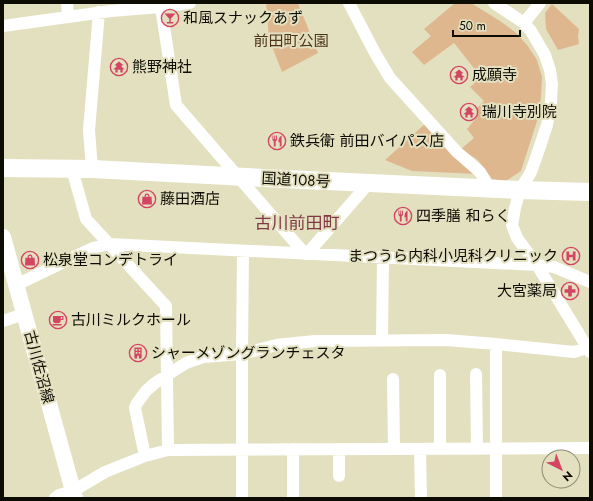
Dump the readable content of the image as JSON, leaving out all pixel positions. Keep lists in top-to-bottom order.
{
  "streets": {
    "highway": ["国道108号"],
    "main road": ["古川佐沼線"]
  },
  "districts": ["古川前田町"],
  "parks": ["前田町公園"],
  "places": {
    "bar": ["和風スナックあず"],
    "temple": ["熊野神社", "成願寺", "瑞川寺別院"],
    "restaurant": ["鉄兵衛 前田バイパス店", "四季膳 和らく"],
    "shop": ["藤田酒店", "松泉堂コンデトライ"],
    "hospital": ["まつうら内科小児科クリニック"],
    "pharmacy": ["大宮薬局"],
    "cafe": ["古川ミルクホール"],
    "building": ["シャーメゾングランチェスタ"]
  },
  "scale_bar": "50 m",
  "north": "bottom right"
}
